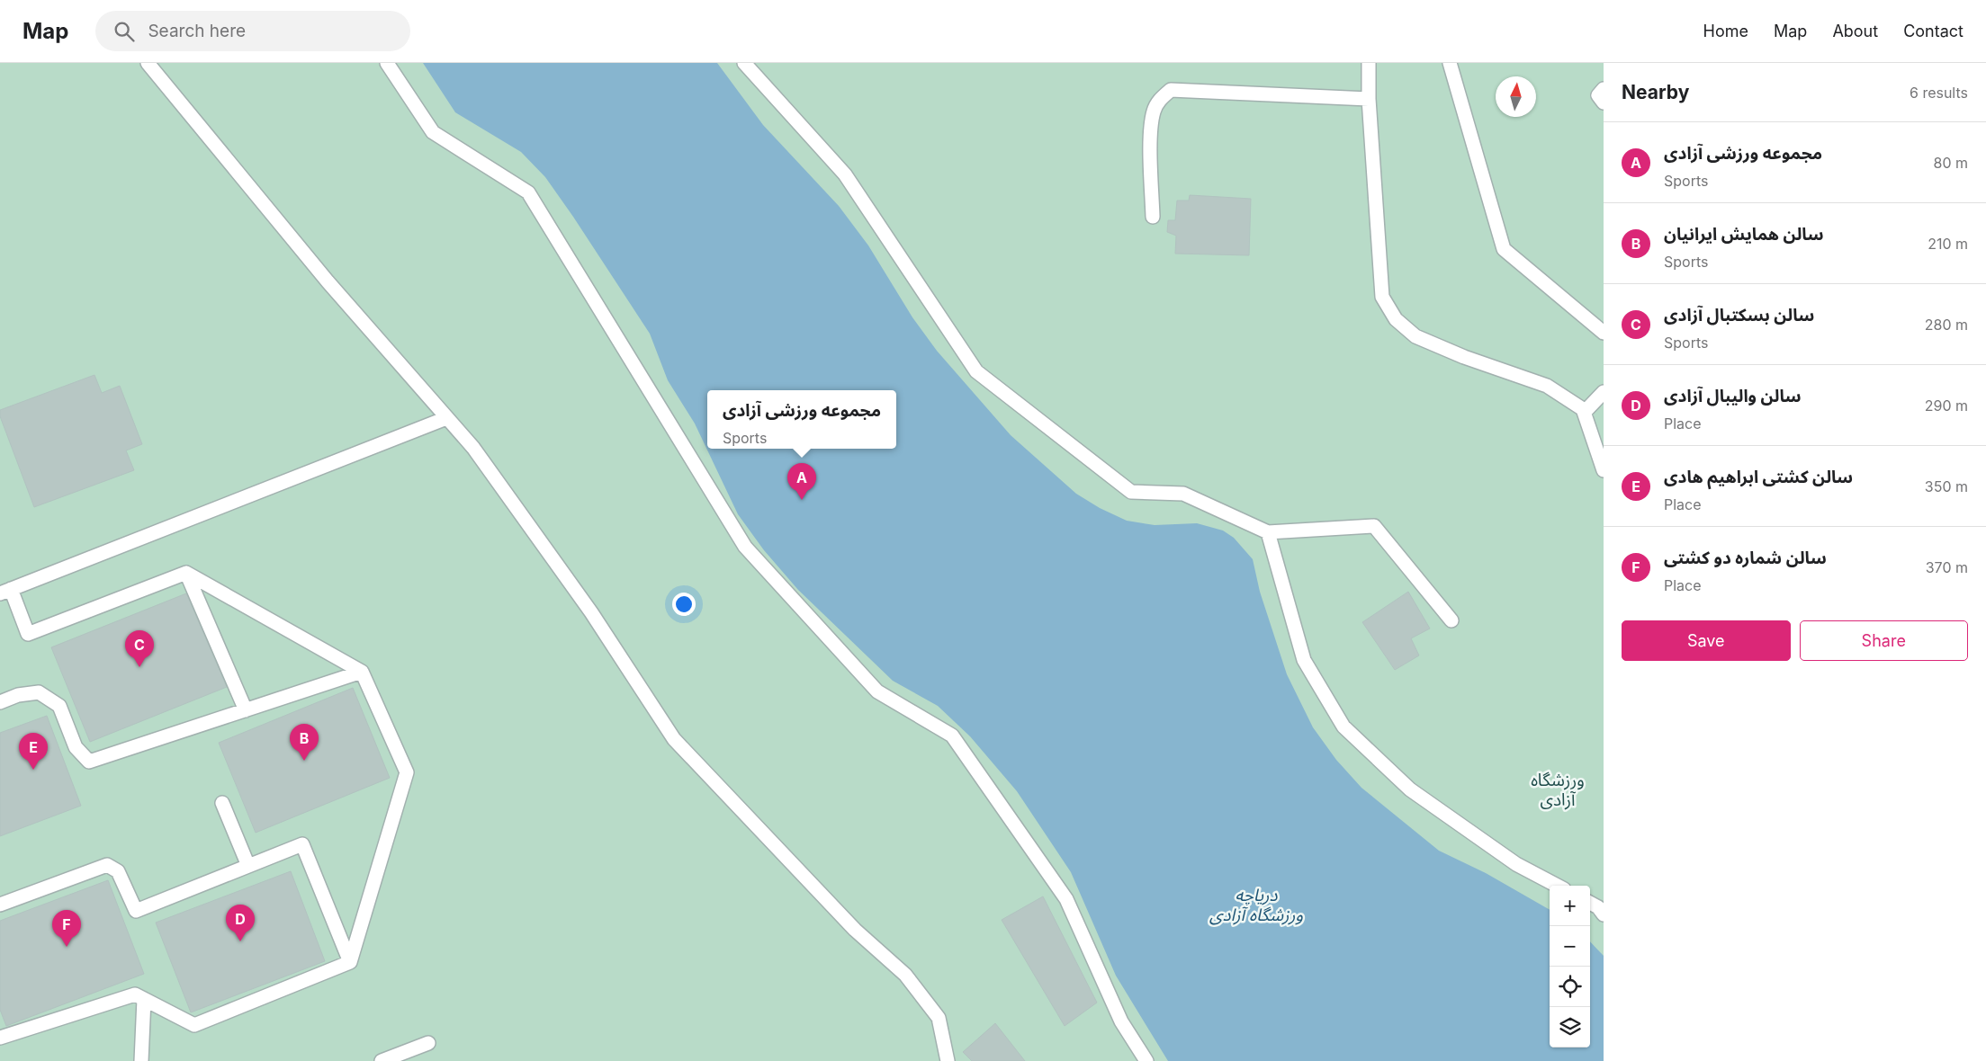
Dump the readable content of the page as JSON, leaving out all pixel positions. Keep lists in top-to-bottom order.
{
  "districts": ["ورزشگاه آزادی"],
  "water": ["دریاچه ورزشگاه آزادی"],
  "north": "top",
  "page": {
    "header": "Map",
    "search": "Search here",
    "nav": [
      "Home",
      "Map",
      "About",
      "Contact"
    ],
    "heading": ["Nearby", "6 results"],
    "list": [
      {
        "mark": "A",
        "name": "مجموعه ورزشی آزادی",
        "note": "Sports",
        "value": "80 m"
      },
      {
        "mark": "B",
        "name": "سالن همایش ایرانیان",
        "note": "Sports",
        "value": "210 m"
      },
      {
        "mark": "C",
        "name": "سالن بسکتبال آزادی",
        "note": "Sports",
        "value": "280 m"
      },
      {
        "mark": "D",
        "name": "سالن والیبال آزادی",
        "note": "Place",
        "value": "290 m"
      },
      {
        "mark": "E",
        "name": "سالن کشتی ابراهیم هادی",
        "note": "Place",
        "value": "350 m"
      },
      {
        "mark": "F",
        "name": "سالن شماره دو کشتی",
        "note": "Place",
        "value": "370 m"
      }
    ],
    "popup": ["مجموعه ورزشی آزادی", "Sports"],
    "pins": [
      "A",
      "C",
      "B",
      "E",
      "D",
      "F"
    ],
    "buttons": ["Save", "Share"],
    "map_buttons": ["+", "−"]
  }
}
